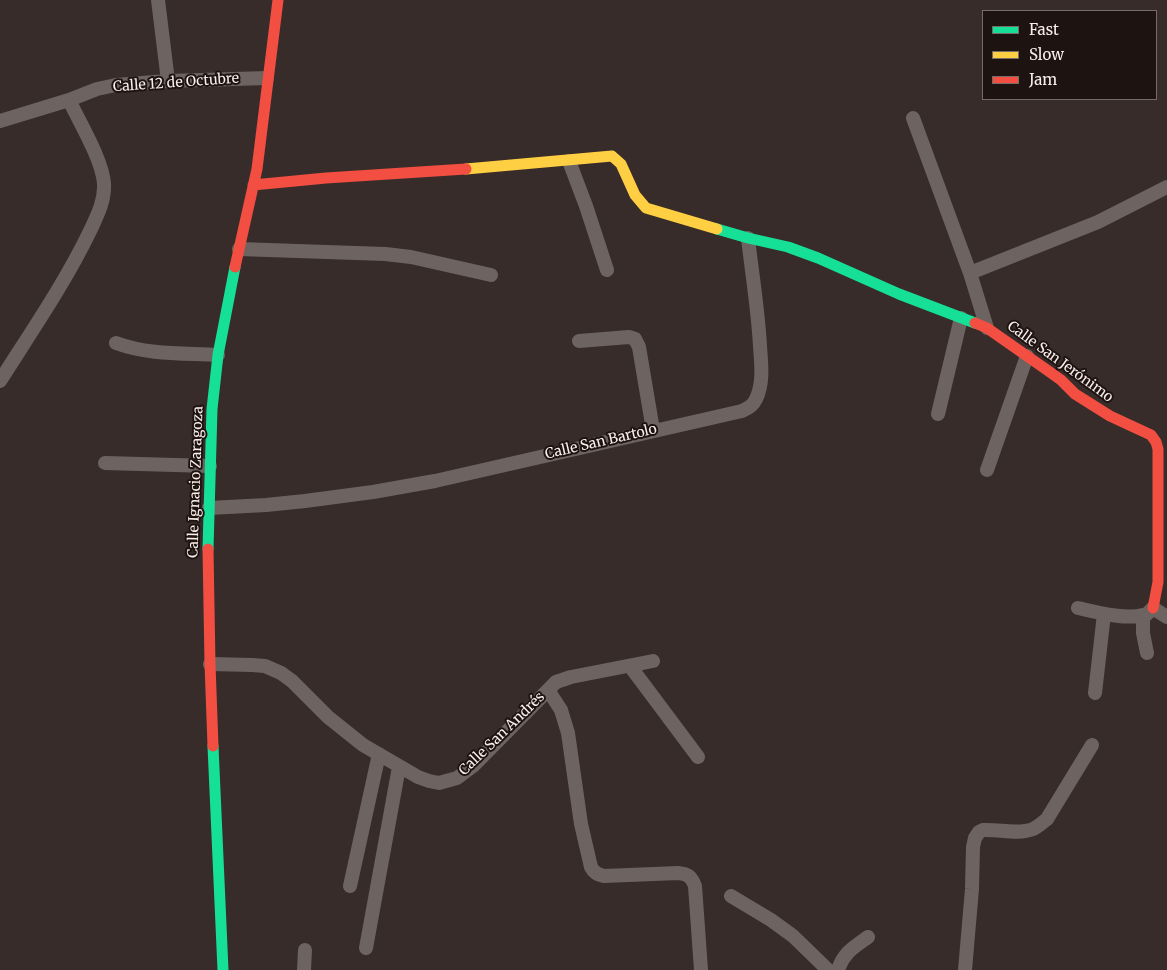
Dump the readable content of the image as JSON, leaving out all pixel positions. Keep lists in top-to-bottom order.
{
  "streets": {
    "street": [
      "Calle 12 de Octubre",
      "Calle San Jerónimo",
      "Calle San Bartolo",
      "Calle Ignacio Zaragoza",
      "Calle San Andrés"
    ]
  },
  "crossings": [
    ["Calle 12 de Octubre", "Calle Ignacio Zaragoza"],
    ["Calle San Jerónimo", "Calle San Bartolo"],
    ["Calle San Bartolo", "Calle Ignacio Zaragoza"],
    ["Calle Ignacio Zaragoza", "Calle San Andrés"]
  ],
  "legend": ["Fast", "Slow", "Jam"]
}
